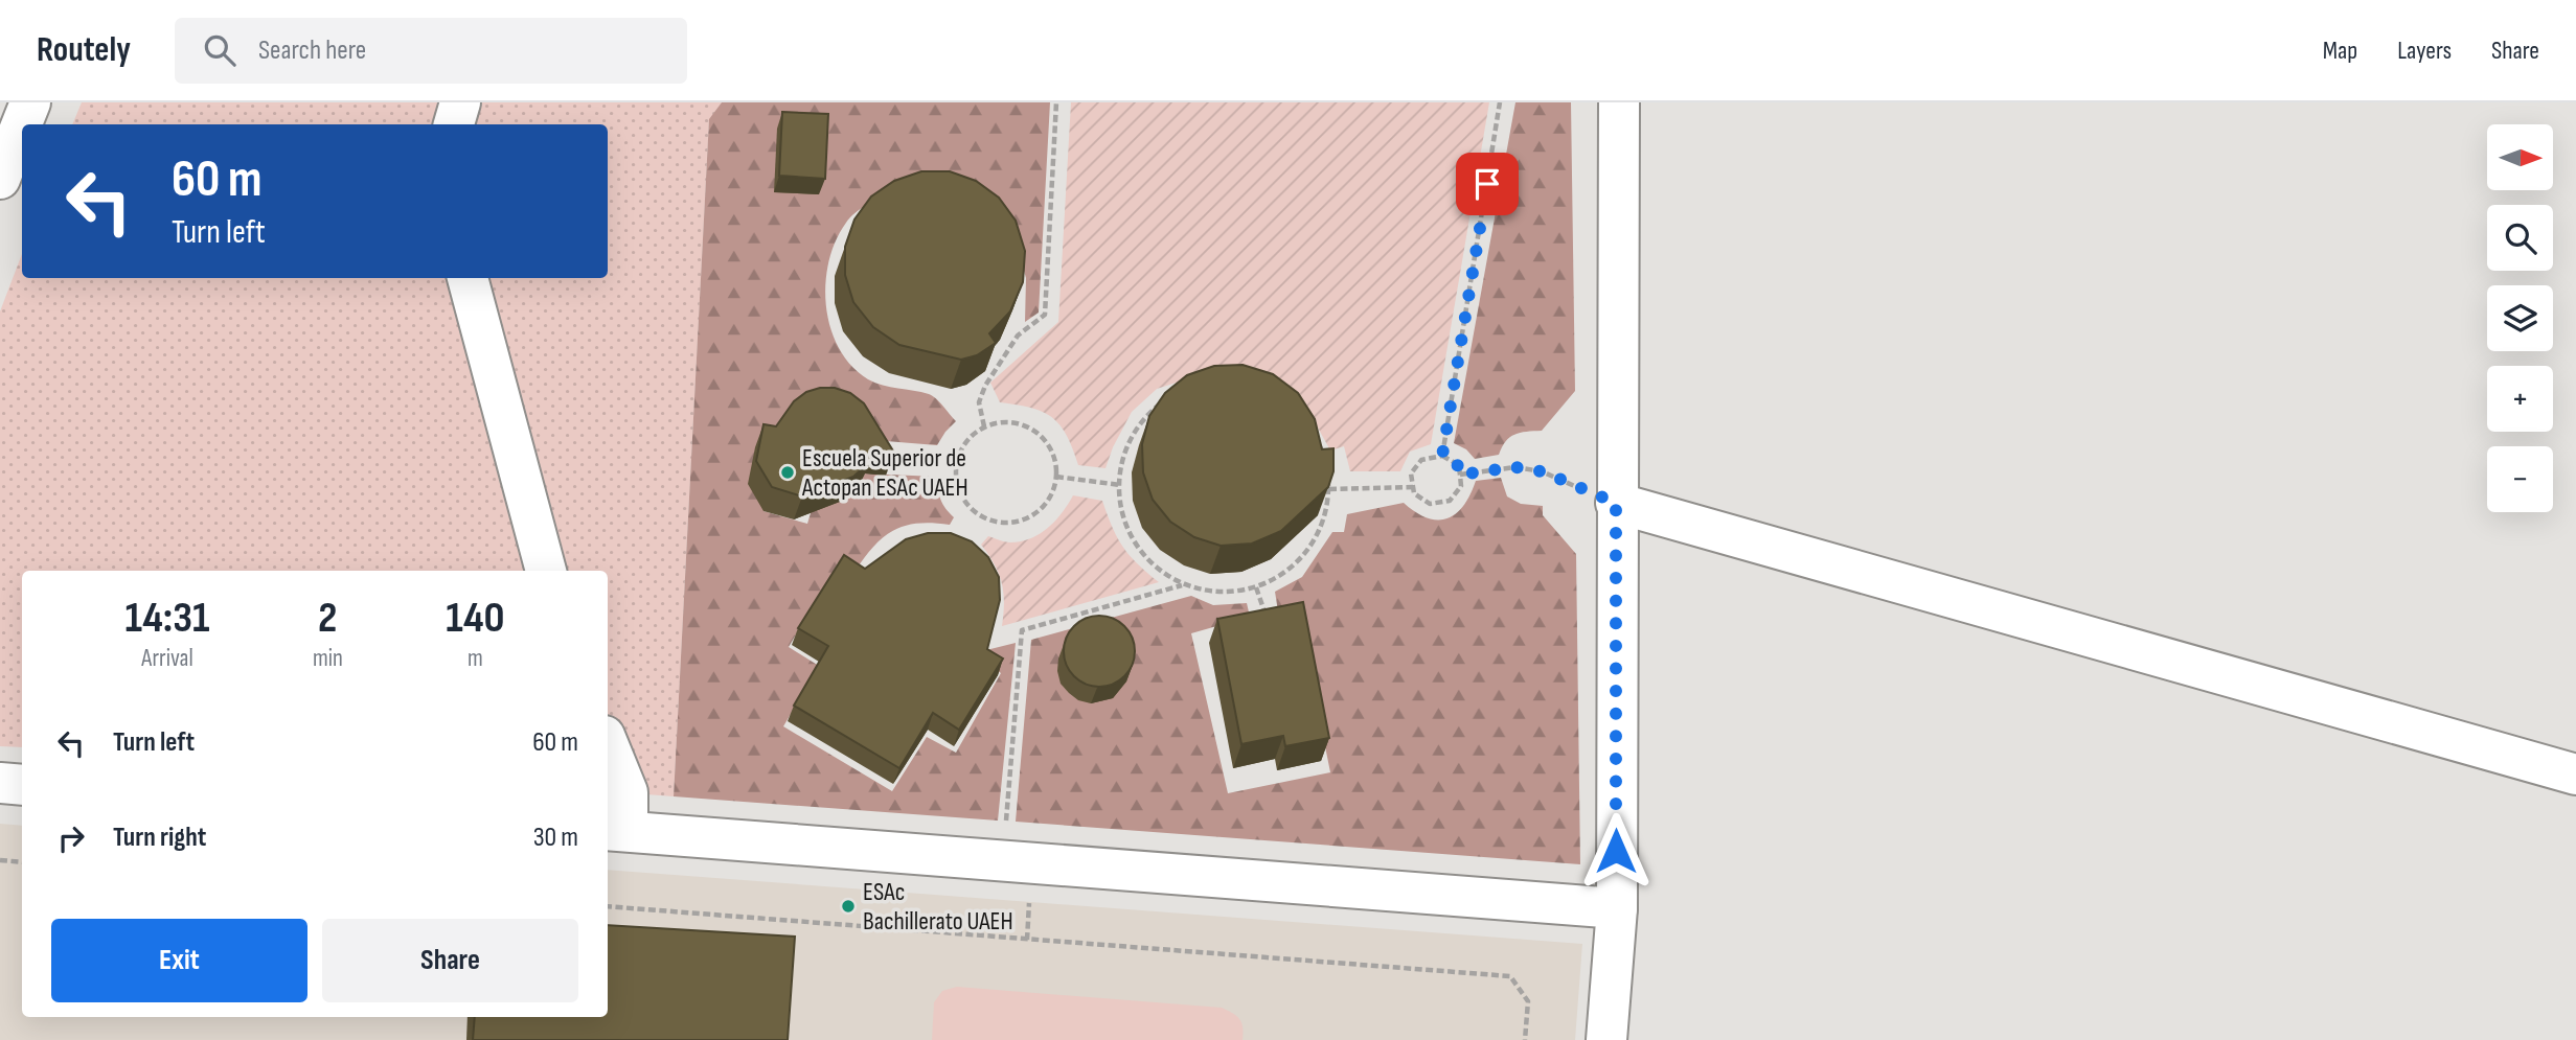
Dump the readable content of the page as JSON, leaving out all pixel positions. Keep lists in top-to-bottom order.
{
  "places": ["Escuela Superior de Actopan ESAc UAEH", "ESAc Bachillerato UAEH"],
  "north": "right",
  "page": {
    "header": "Routely",
    "search": "Search here",
    "nav": ["Map", "Layers", "Share"],
    "map_buttons": ["+", "−"],
    "turn": ["60 m", "Turn left"],
    "eta": [
      "14:31",
      "Arrival",
      "2",
      "min",
      "140",
      "m"
    ],
    "list": [
      {
        "name": "Turn left",
        "value": "60 m"
      },
      {
        "name": "Turn right",
        "value": "30 m"
      }
    ],
    "buttons": ["Exit", "Share"]
  }
}
